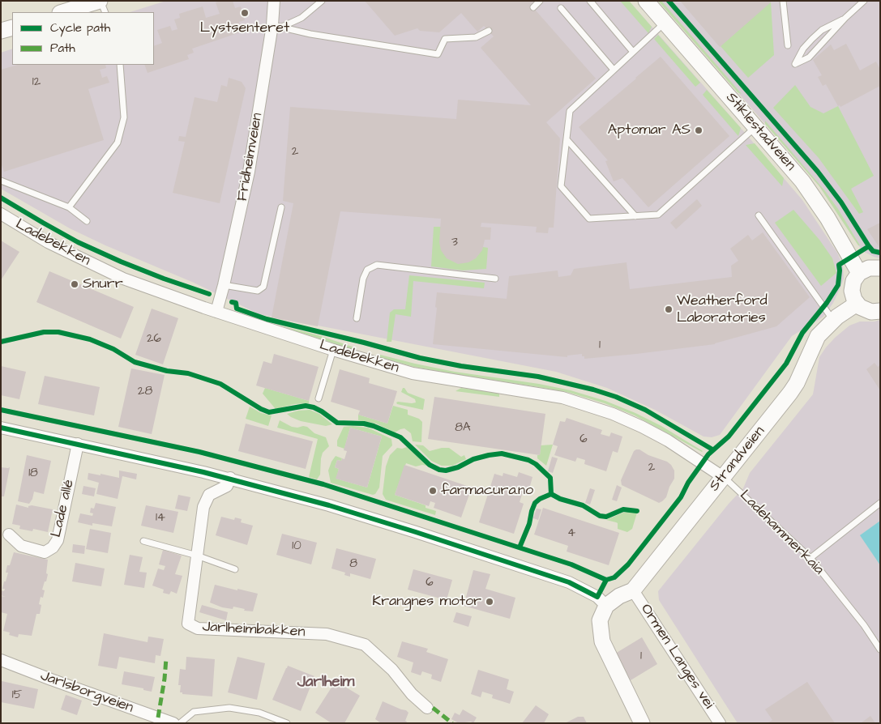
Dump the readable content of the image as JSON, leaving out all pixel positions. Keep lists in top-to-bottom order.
{
  "streets": {
    "street": [
      "Stiklestadveien",
      "Fridheimveien",
      "Ladebekken",
      "Strandveien",
      "Lade allé",
      "Jarlheimbakken",
      "Ormen Langes vei",
      "Jarlsborgveien"
    ],
    "lane": ["Ladehammerkaia"]
  },
  "crossings": [
    ["Fridheimveien", "Ladebekken"],
    ["Ladebekken", "Strandveien"],
    ["Ladebekken", "Ladehammerkaia"],
    ["Strandveien", "Ladehammerkaia"],
    ["Strandveien", "Ormen Langes vei"]
  ],
  "districts": ["Jarlheim"],
  "places": [
    "Lystsenteret",
    "Aptomar AS",
    "Snurr",
    "Weatherford Laboratories",
    "farmacura.no",
    "Krangnes motor"
  ],
  "house_numbers": [
    "12",
    "2",
    "3",
    "26",
    "1",
    "28",
    "8A",
    "6",
    "2",
    "18",
    "14",
    "4",
    "10",
    "8",
    "6",
    "1",
    "15"
  ],
  "legend": ["Cycle path", "Path"]
}
